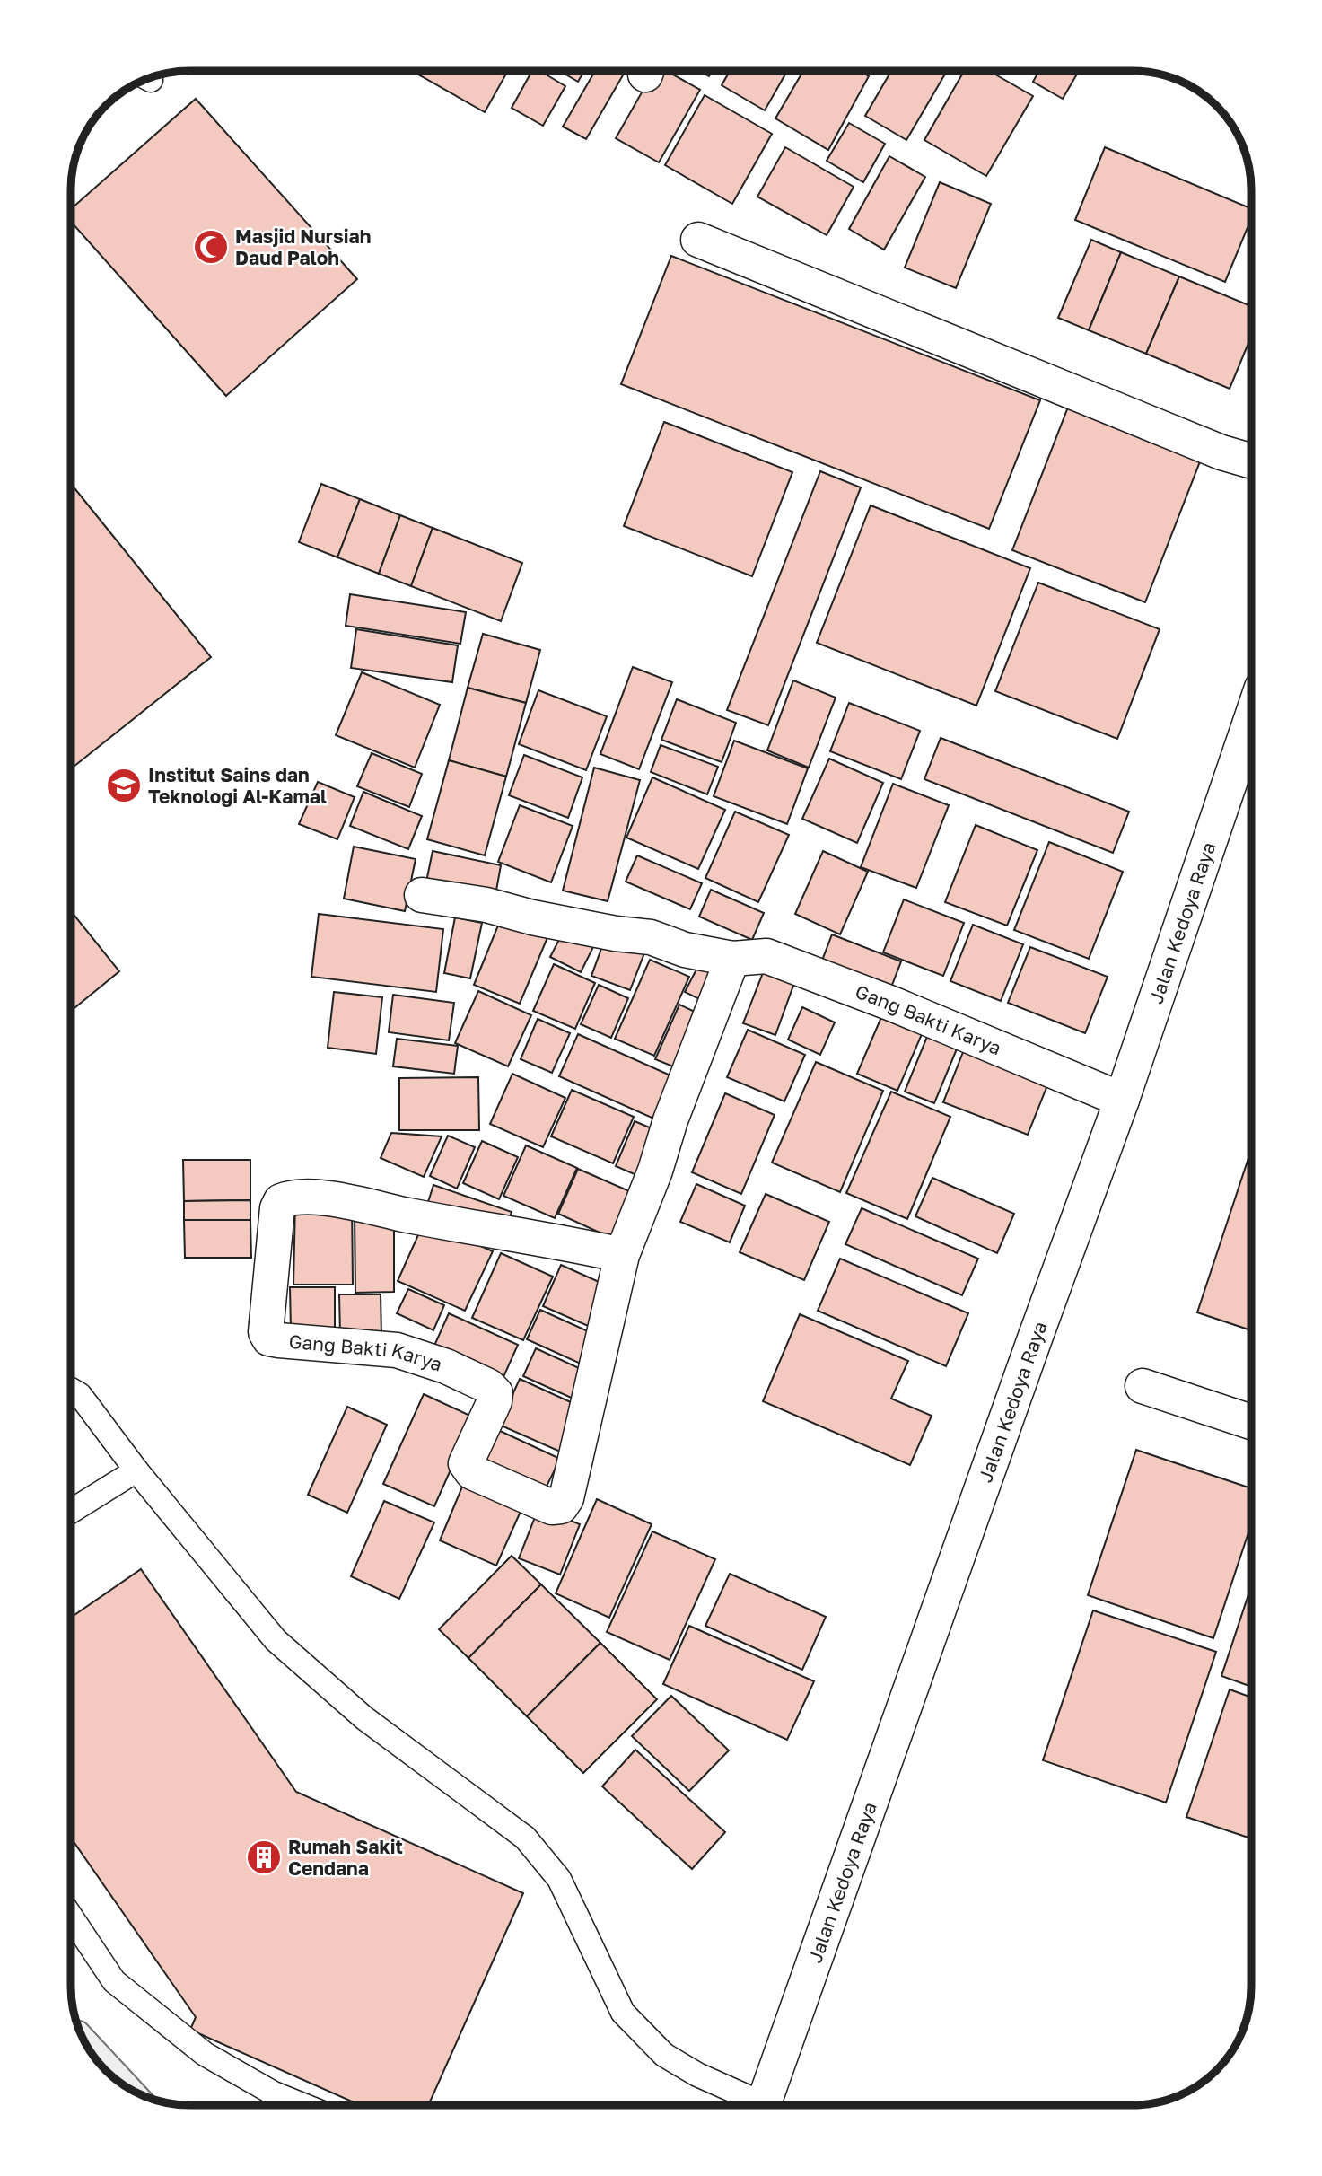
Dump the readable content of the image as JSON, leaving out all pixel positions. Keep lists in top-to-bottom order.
{
  "streets": {
    "street": ["Jalan Kedoya Raya", "Gang Bakti Karya"]
  },
  "crossings": [
    ["Jalan Kedoya Raya", "Gang Bakti Karya"]
  ],
  "places": {
    "mosque": ["Masjid Nursiah Daud Paloh"],
    "school or university": ["Institut Sains dan Teknologi Al-Kamal"],
    "building": ["Rumah Sakit Cendana"]
  }
}
